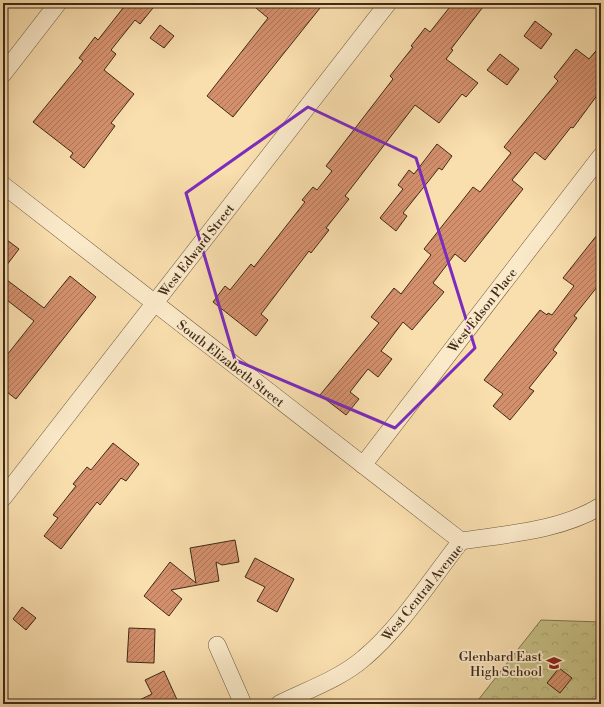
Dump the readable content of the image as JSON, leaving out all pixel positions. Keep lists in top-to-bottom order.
{
  "streets": {
    "street": [
      "West Edward Street",
      "West Edson Place",
      "South Elizabeth Street",
      "West Central Avenue"
    ]
  },
  "crossings": [
    ["West Edward Street", "South Elizabeth Street"],
    ["West Edson Place", "South Elizabeth Street"],
    ["South Elizabeth Street", "West Central Avenue"]
  ],
  "places": {
    "school or university": ["Glenbard East High School"]
  }
}
